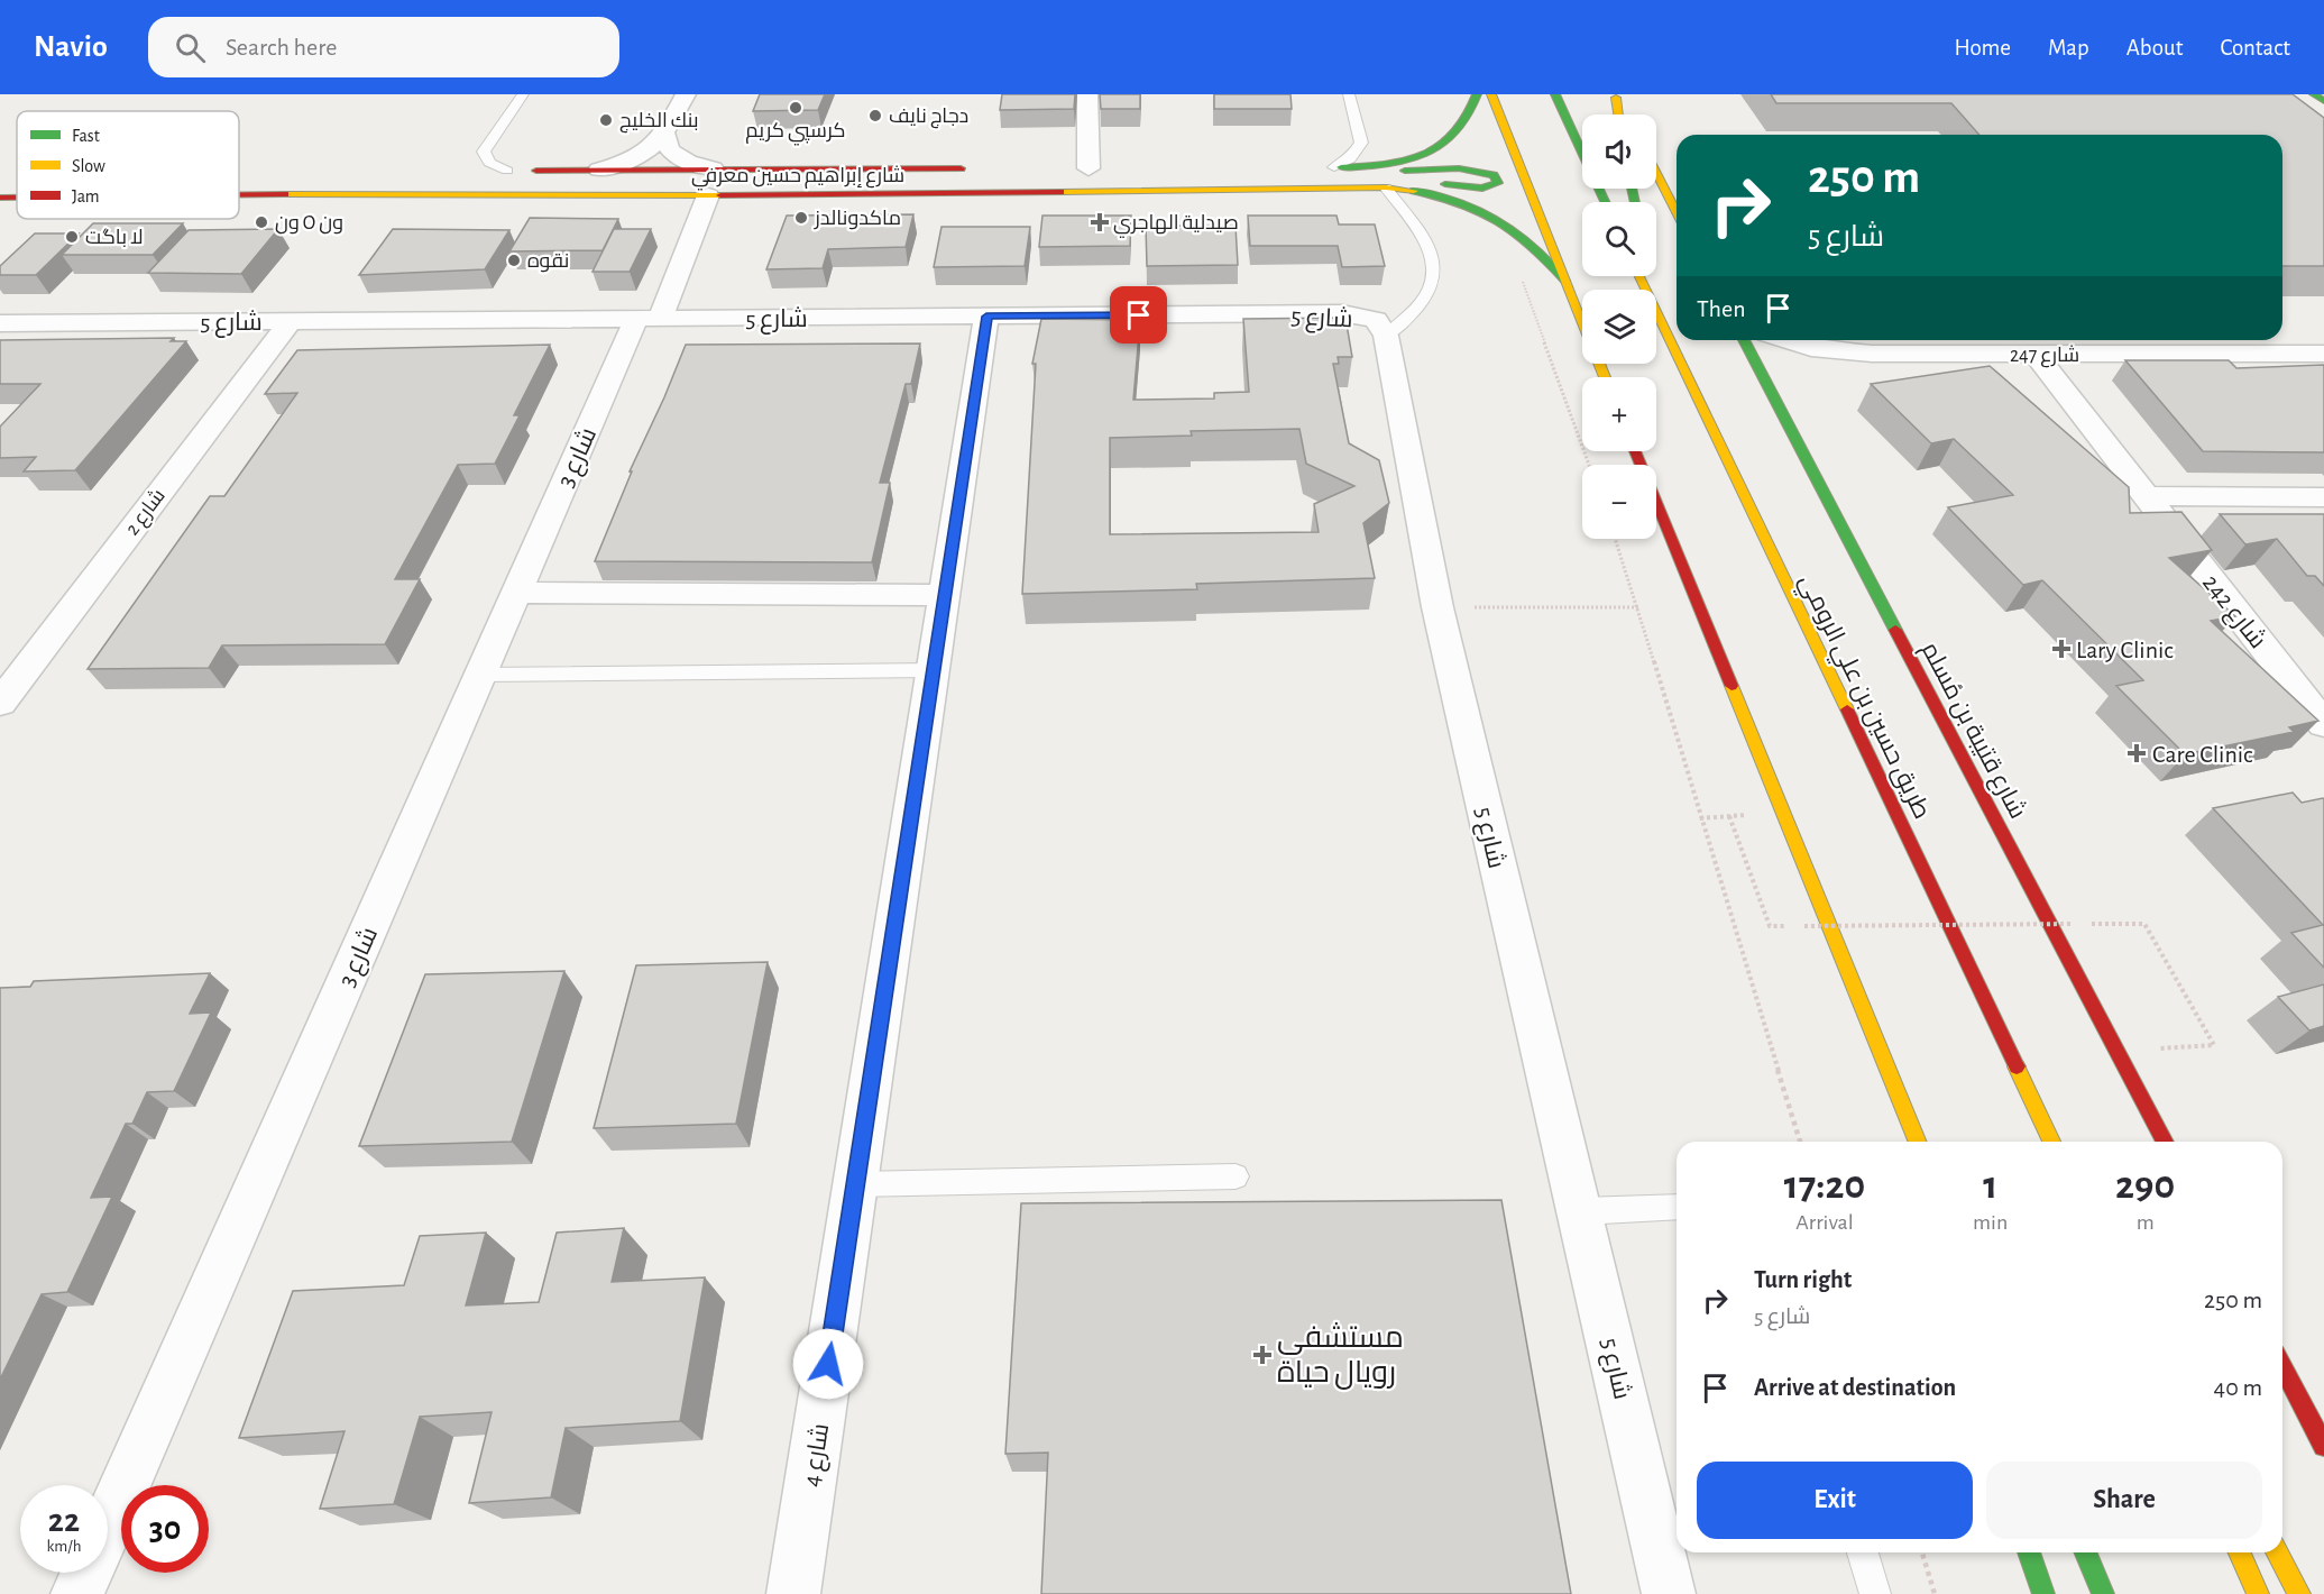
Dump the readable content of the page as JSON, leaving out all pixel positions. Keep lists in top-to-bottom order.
{
  "streets": {
    "main road": ["شارع إبراهيم حسين معرفي", "طريق حسين بن علي الرومي", "شارع قتيبة بن مُسلم"],
    "street": [
      "شارع 5",
      "شارع 247",
      "شارع 3",
      "شارع 2",
      "شارع 242",
      "شارع 4"
    ]
  },
  "crossings": [
    ["شارع إبراهيم حسين معرفي", "شارع 3"],
    ["شارع 5", "شارع 3"],
    ["شارع 5", "شارع 2"],
    ["شارع 5", "شارع 4"],
    ["شارع 247", "شارع 242"]
  ],
  "places": {
    "other": [
      "كرسپي كريم",
      "دجاج نايف",
      "بنك الخليج",
      "ماكدونالدز",
      "ون O ون",
      "لا باگت",
      "نقوه"
    ],
    "health": [
      "صيدلية الهاجري",
      "Lary Clinic",
      "Care Clinic",
      "مستشفى رويال حياة"
    ]
  },
  "legend": ["Fast", "Slow", "Jam"],
  "page": {
    "header": "Navio",
    "search": "Search here",
    "nav": [
      "Home",
      "Map",
      "About",
      "Contact"
    ],
    "map_buttons": ["+", "−"],
    "turn": ["250 m", "شارع 5"],
    "then": "Then",
    "eta": [
      "17:20",
      "Arrival",
      "1",
      "min",
      "290",
      "m"
    ],
    "list": [
      {
        "name": "Turn right",
        "note": "شارع 5",
        "value": "250 m"
      },
      {
        "name": "Arrive at destination",
        "value": "40 m"
      }
    ],
    "buttons": ["Exit", "Share"],
    "speed": "22 km/h",
    "limit": "30"
  }
}
